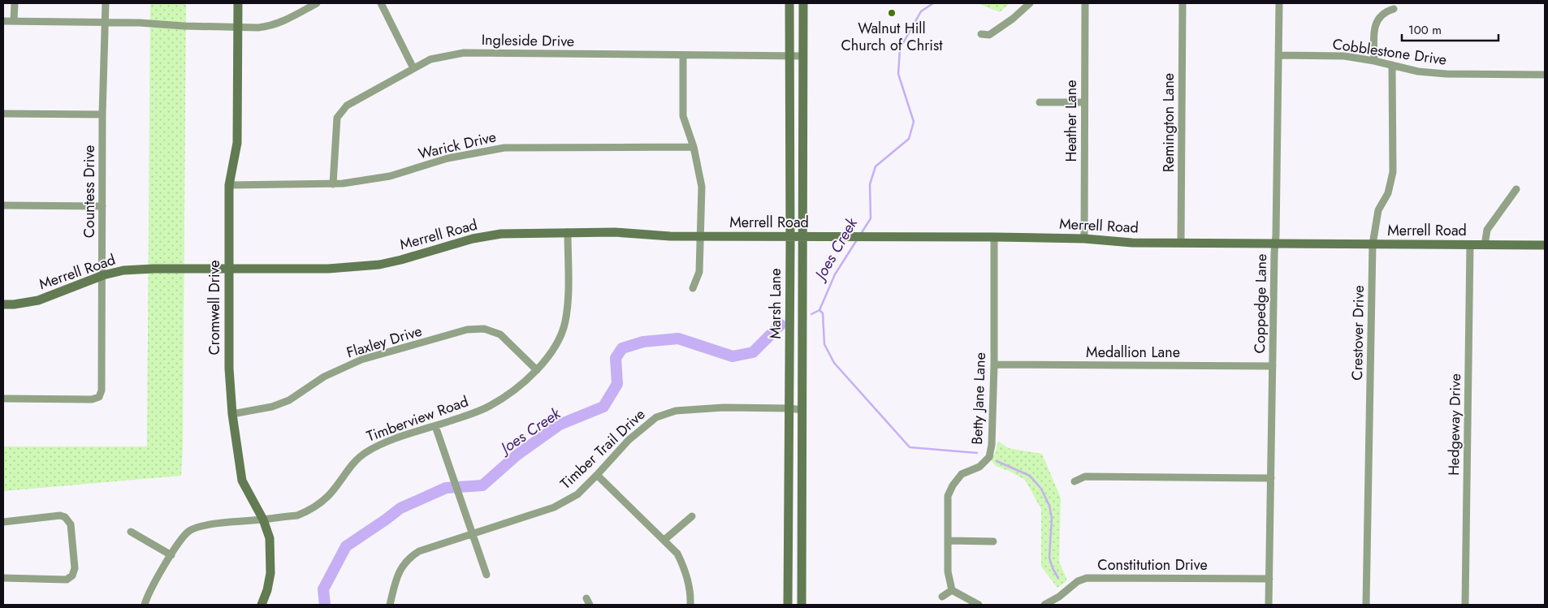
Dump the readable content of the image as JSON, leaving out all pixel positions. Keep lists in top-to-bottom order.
{
  "streets": {
    "street": [
      "Ingleside Drive",
      "Cobblestone Drive",
      "Heather Lane",
      "Remington Lane",
      "Warick Drive",
      "Countess Drive",
      "Merrell Road",
      "Marsh Lane",
      "Coppedge Lane",
      "Cromwell Drive",
      "Crestover Drive",
      "Flaxley Drive",
      "Medallion Lane",
      "Betty Jane Lane",
      "Timberview Road",
      "Hedgeway Drive",
      "Timber Trail Drive",
      "Constitution Drive"
    ]
  },
  "crossings": [
    ["Ingleside Drive", "Warick Drive"],
    ["Ingleside Drive", "Marsh Lane"],
    ["Cobblestone Drive", "Coppedge Lane"],
    ["Cobblestone Drive", "Crestover Drive"],
    ["Heather Lane", "Merrell Road"],
    ["Remington Lane", "Merrell Road"],
    ["Warick Drive", "Cromwell Drive"],
    ["Countess Drive", "Merrell Road"],
    ["Merrell Road", "Marsh Lane"],
    ["Merrell Road", "Coppedge Lane"],
    ["Merrell Road", "Cromwell Drive"],
    ["Merrell Road", "Crestover Drive"],
    ["Merrell Road", "Betty Jane Lane"],
    ["Merrell Road", "Timberview Road"],
    ["Merrell Road", "Hedgeway Drive"],
    ["Marsh Lane", "Timber Trail Drive"],
    ["Coppedge Lane", "Medallion Lane"],
    ["Coppedge Lane", "Constitution Drive"],
    ["Cromwell Drive", "Flaxley Drive"],
    ["Cromwell Drive", "Timberview Road"],
    ["Flaxley Drive", "Timberview Road"],
    ["Medallion Lane", "Betty Jane Lane"]
  ],
  "water": ["Joes Creek"],
  "places": ["Walnut Hill Church of Christ"],
  "scale_bar": "100 m"
}
